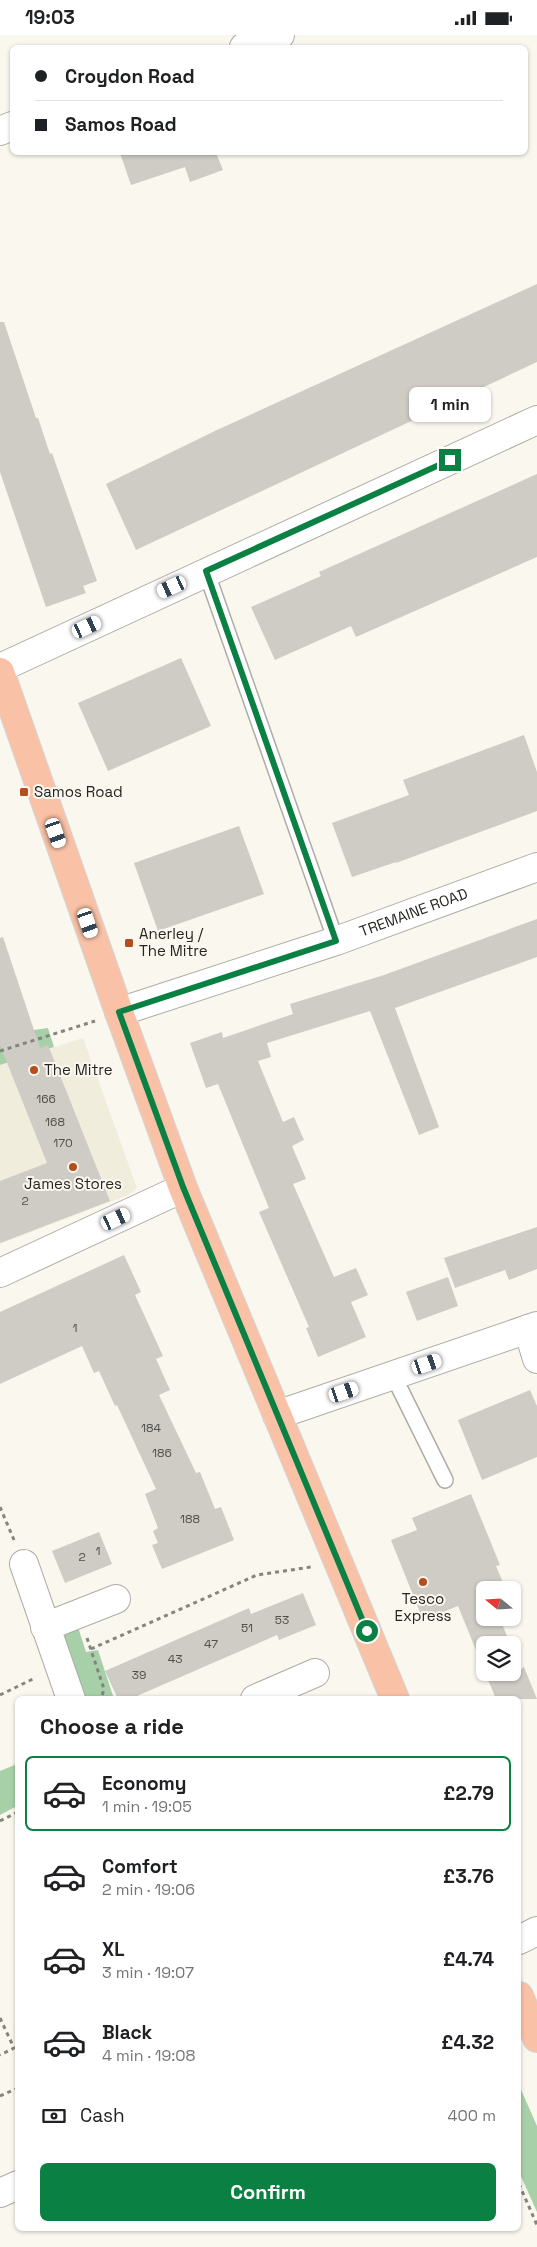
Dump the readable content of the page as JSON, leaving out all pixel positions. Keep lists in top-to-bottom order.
{
  "streets": {
    "street": ["TREMAINE ROAD"]
  },
  "places": {
    "transit": ["Samos Road", "Anerley / The Mitre"],
    "other": ["The Mitre", "James Stores", "Tesco Express"]
  },
  "house_numbers": [
    "166",
    "168",
    "170",
    "2",
    "1",
    "184",
    "186",
    "188",
    "1",
    "2",
    "53",
    "51",
    "47",
    "43",
    "39"
  ],
  "north": "left",
  "page": {
    "status": "19:03",
    "banner": ["Croydon Road", "Samos Road"],
    "bubble": "1 min",
    "heading": "Choose a ride",
    "list": [
      {
        "name": "Economy",
        "note": "1 min · 19:05",
        "value": "£2.79"
      },
      {
        "name": "Comfort",
        "note": "2 min · 19:06",
        "value": "£3.76"
      },
      {
        "name": "XL",
        "note": "3 min · 19:07",
        "value": "£4.74"
      },
      {
        "name": "Black",
        "note": "4 min · 19:08",
        "value": "£4.32"
      }
    ],
    "pay": ["Cash", "400 m"],
    "buttons": "Confirm"
  }
}
